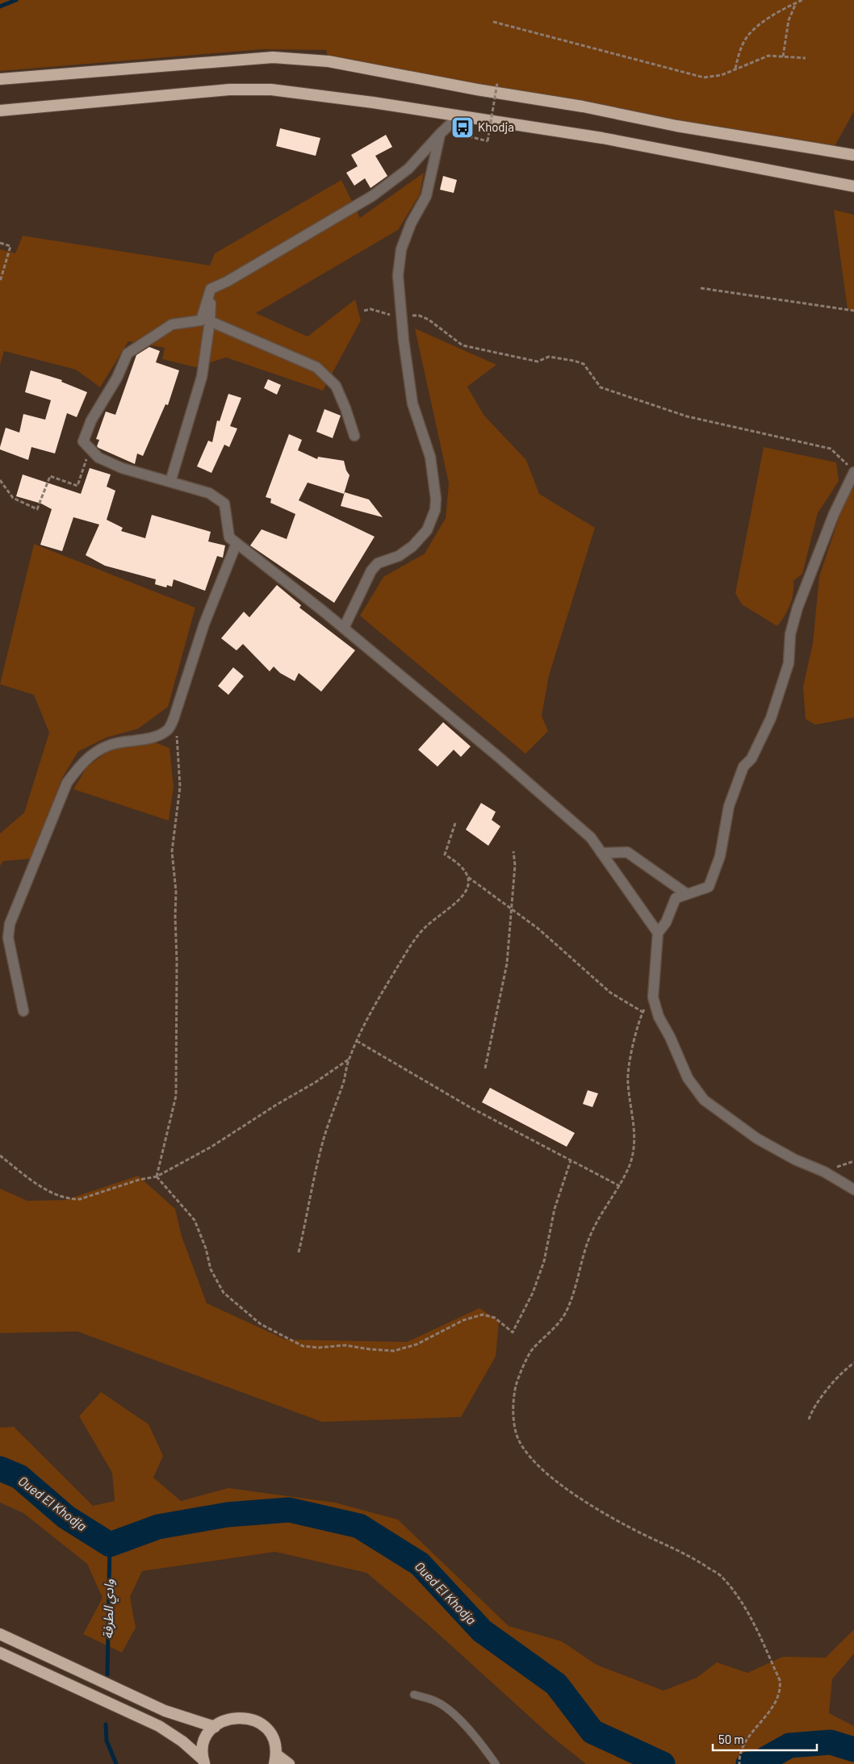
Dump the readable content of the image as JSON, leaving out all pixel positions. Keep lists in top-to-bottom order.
{
  "water": ["Oued El Khodja", "وادي الطرفة"],
  "places": {
    "bus stop": ["Khodja"]
  },
  "scale_bar": "50 m"
}
